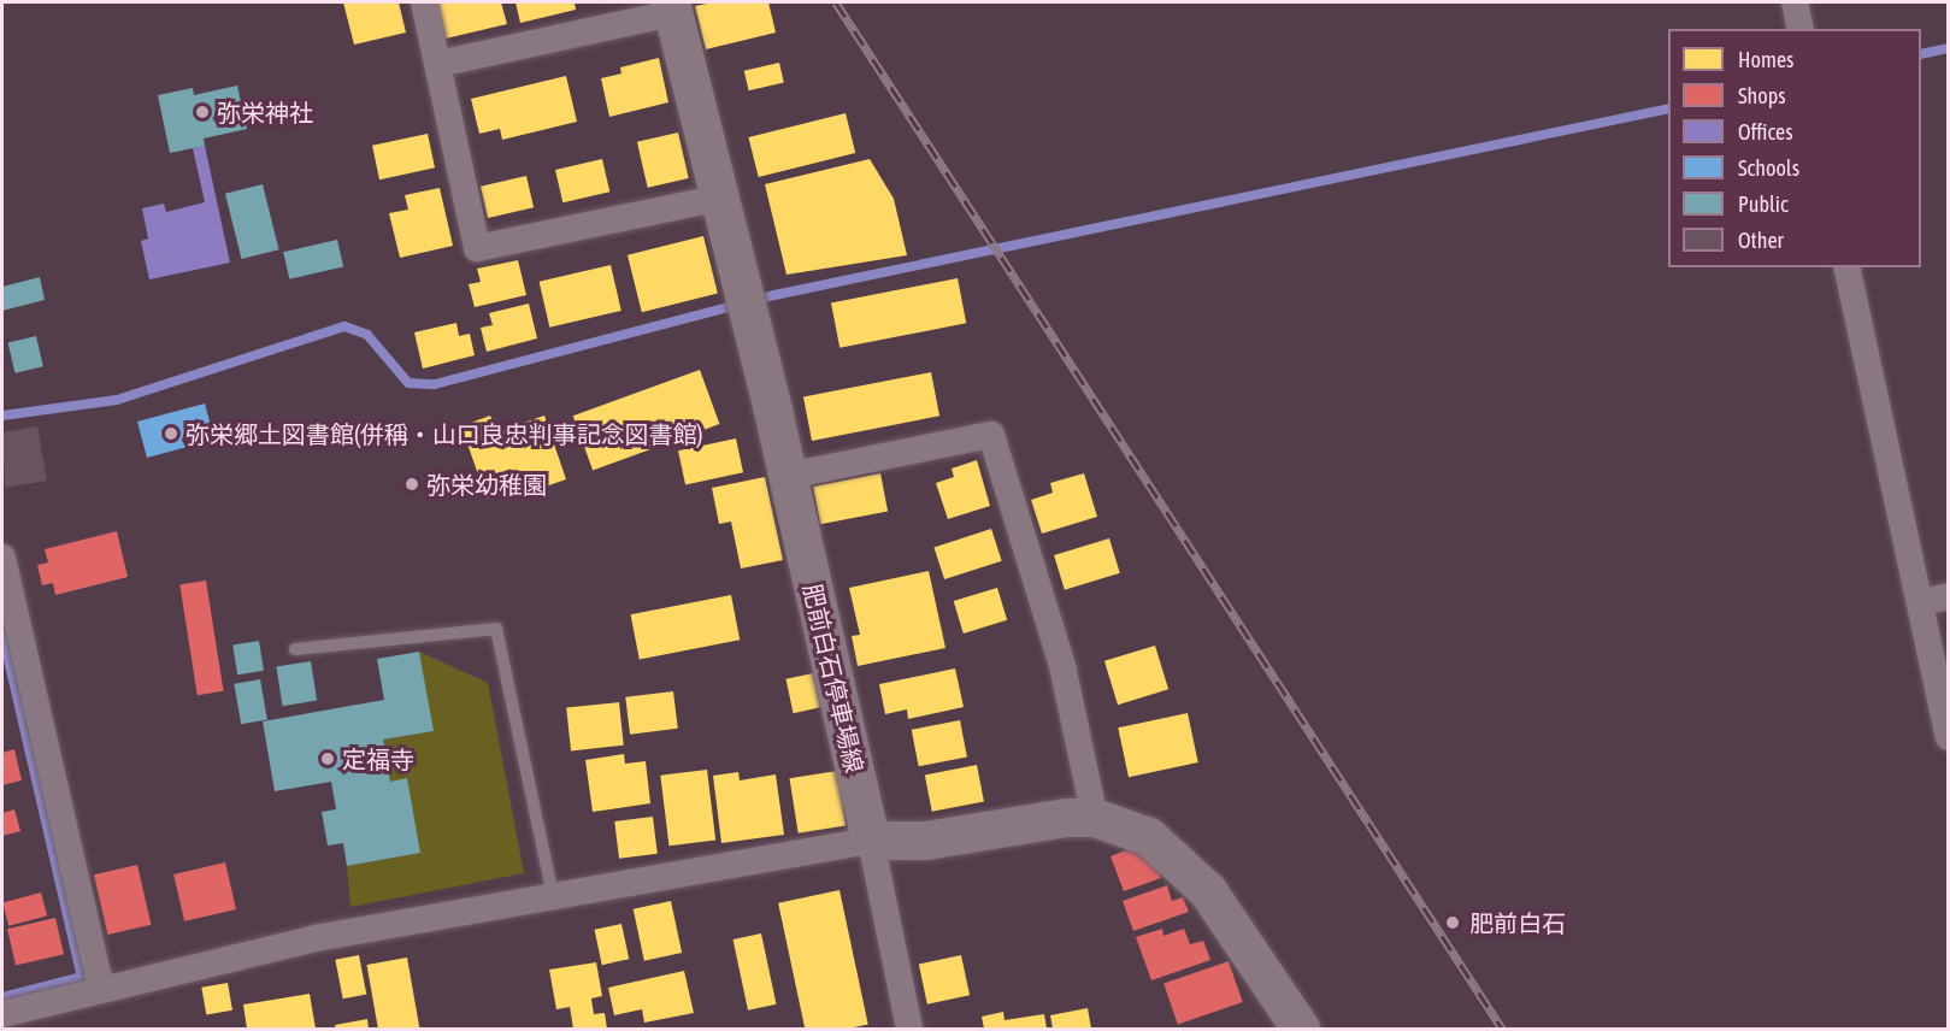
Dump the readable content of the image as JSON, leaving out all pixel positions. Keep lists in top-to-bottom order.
{
  "streets": {
    "main road": ["肥前白石停車場線"]
  },
  "places": [
    "弥栄神社",
    "弥栄郷土図書館(併稱・山口良忠判事記念図書館)",
    "弥栄幼稚園",
    "定福寺",
    "肥前白石"
  ],
  "legend": [
    "Homes",
    "Shops",
    "Offices",
    "Schools",
    "Public",
    "Other"
  ]
}
